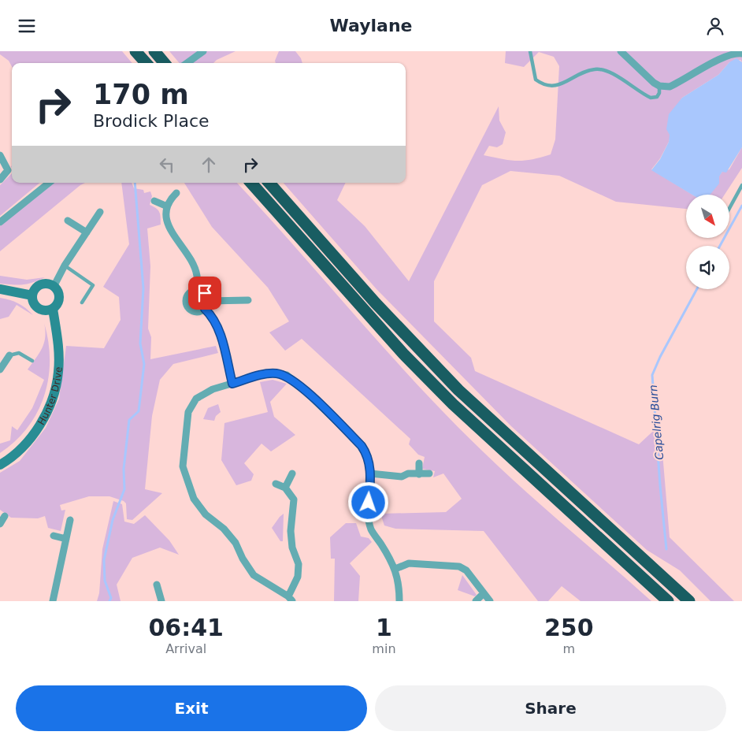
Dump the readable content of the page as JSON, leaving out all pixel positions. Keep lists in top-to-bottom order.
{
  "streets": {
    "street": ["Hunter Drive"]
  },
  "water": ["Capelrig Burn"],
  "north": "bottom right",
  "page": {
    "header": "Waylane",
    "turn": ["170 m", "Brodick Place"],
    "eta": [
      "06:41",
      "Arrival",
      "1",
      "min",
      "250",
      "m"
    ],
    "buttons": ["Exit", "Share"]
  }
}
